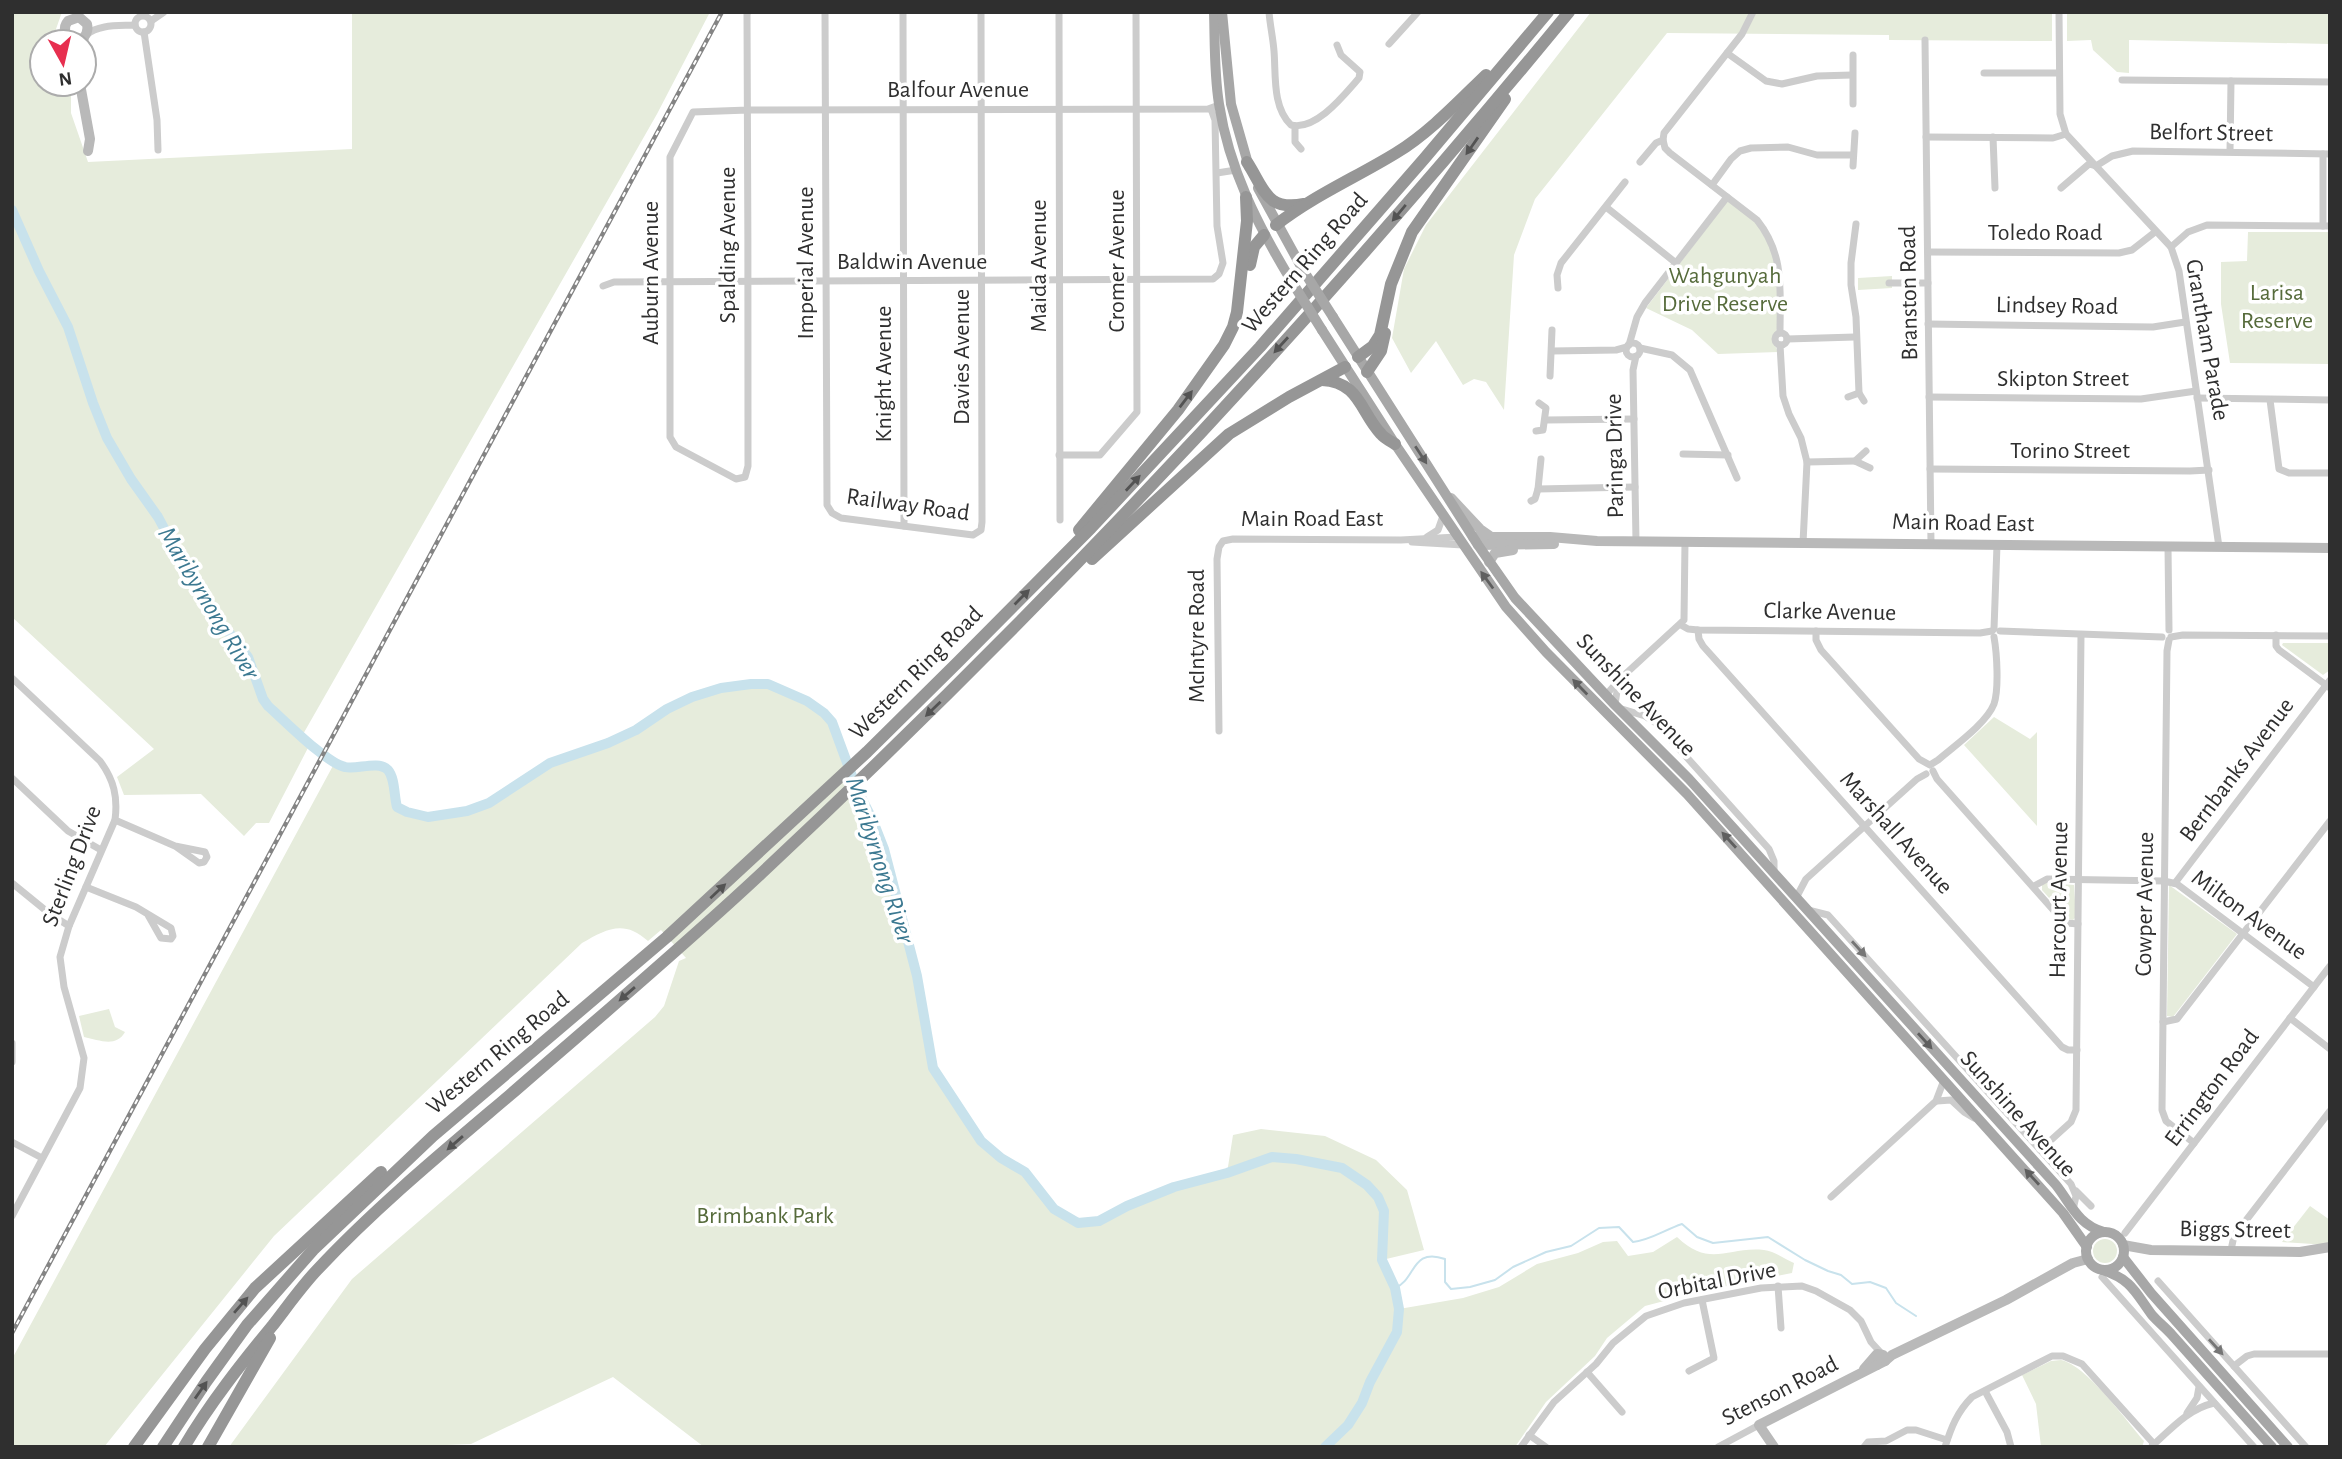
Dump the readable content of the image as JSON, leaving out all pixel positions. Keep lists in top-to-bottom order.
{
  "streets": {
    "highway": ["Western Ring Road"],
    "main road": [
      "Main Road East",
      "Sunshine Avenue",
      "Biggs Street",
      "Stenson Road"
    ],
    "street": [
      "Balfour Avenue",
      "Belfort Street",
      "Toledo Road",
      "Spalding Avenue",
      "Cromer Avenue",
      "Baldwin Avenue",
      "Imperial Avenue",
      "Maida Avenue",
      "Auburn Avenue",
      "Branston Road",
      "Lindsey Road",
      "Grantham Parade",
      "Davies Avenue",
      "Knight Avenue",
      "Skipton Street",
      "Torino Street",
      "Paringa Drive",
      "Railway Road",
      "Clarke Avenue",
      "McIntyre Road",
      "Bernbanks Avenue",
      "Marshall Avenue",
      "Sterling Drive",
      "Harcourt Avenue",
      "Cowper Avenue",
      "Milton Avenue",
      "Errington Road",
      "Orbital Drive"
    ]
  },
  "crossings": [
    ["Balfour Avenue", "Spalding Avenue"],
    ["Balfour Avenue", "Cromer Avenue"],
    ["Balfour Avenue", "Imperial Avenue"],
    ["Balfour Avenue", "Maida Avenue"],
    ["Balfour Avenue", "Auburn Avenue"],
    ["Balfour Avenue", "Davies Avenue"],
    ["Balfour Avenue", "Knight Avenue"],
    ["Balfour Avenue", "Sunshine Avenue"],
    ["Belfort Street", "Grantham Parade"],
    ["Toledo Road", "Branston Road"],
    ["Toledo Road", "Grantham Parade"],
    ["Spalding Avenue", "Baldwin Avenue"],
    ["Spalding Avenue", "Auburn Avenue"],
    ["Cromer Avenue", "Baldwin Avenue"],
    ["Cromer Avenue", "Maida Avenue"],
    ["Baldwin Avenue", "Imperial Avenue"],
    ["Baldwin Avenue", "Maida Avenue"],
    ["Baldwin Avenue", "Auburn Avenue"],
    ["Baldwin Avenue", "Davies Avenue"],
    ["Baldwin Avenue", "Knight Avenue"],
    ["Imperial Avenue", "Railway Road"],
    ["Branston Road", "Lindsey Road"],
    ["Branston Road", "Skipton Street"],
    ["Branston Road", "Torino Street"],
    ["Branston Road", "Main Road East"],
    ["Lindsey Road", "Grantham Parade"],
    ["Grantham Parade", "Skipton Street"],
    ["Grantham Parade", "Torino Street"],
    ["Grantham Parade", "Main Road East"],
    ["Davies Avenue", "Railway Road"],
    ["Knight Avenue", "Railway Road"],
    ["Paringa Drive", "Main Road East"],
    ["Main Road East", "McIntyre Road"],
    ["Main Road East", "Sunshine Avenue"],
    ["Main Road East", "Cowper Avenue"],
    ["Clarke Avenue", "Marshall Avenue"],
    ["Clarke Avenue", "Harcourt Avenue"],
    ["Clarke Avenue", "Cowper Avenue"],
    ["Sunshine Avenue", "Biggs Street"],
    ["Sunshine Avenue", "Stenson Road"],
    ["Bernbanks Avenue", "Milton Avenue"],
    ["Marshall Avenue", "Harcourt Avenue"],
    ["Harcourt Avenue", "Milton Avenue"],
    ["Cowper Avenue", "Milton Avenue"],
    ["Cowper Avenue", "Errington Road"],
    ["Milton Avenue", "Errington Road"],
    ["Biggs Street", "Stenson Road"],
    ["Orbital Drive", "Stenson Road"]
  ],
  "water": ["Maribyrnong River"],
  "parks": ["Wahgunyah Drive Reserve", "Larisa Reserve", "Brimbank Park"],
  "north": "bottom"
}
